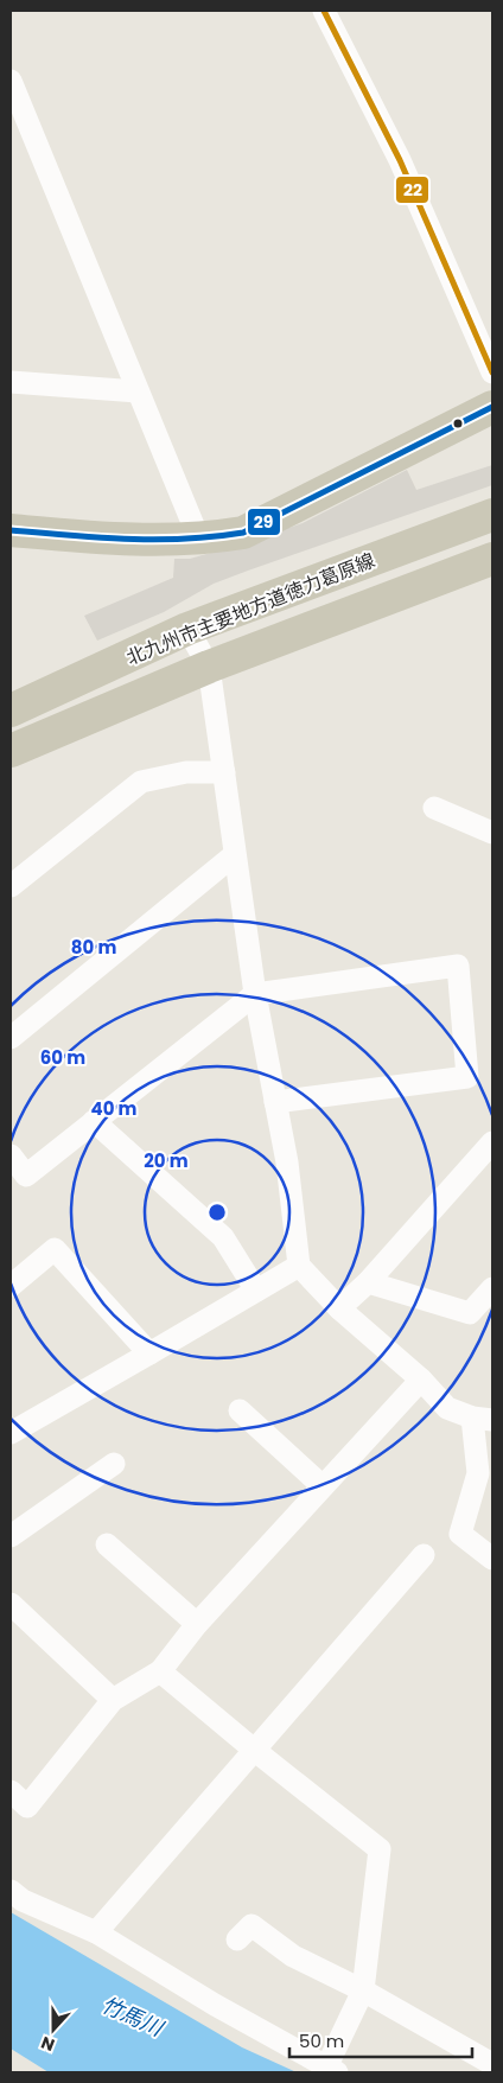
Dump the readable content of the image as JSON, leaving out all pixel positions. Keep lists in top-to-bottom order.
{
  "streets": {
    "main road": ["北九州市主要地方道徳力葛原線"]
  },
  "water": ["竹馬川"],
  "lines": ["transit line 22", "transit line 29"],
  "scale_bar": "50 m",
  "north": "bottom",
  "rings": [
    "80 m",
    "60 m",
    "40 m",
    "20 m"
  ]
}
